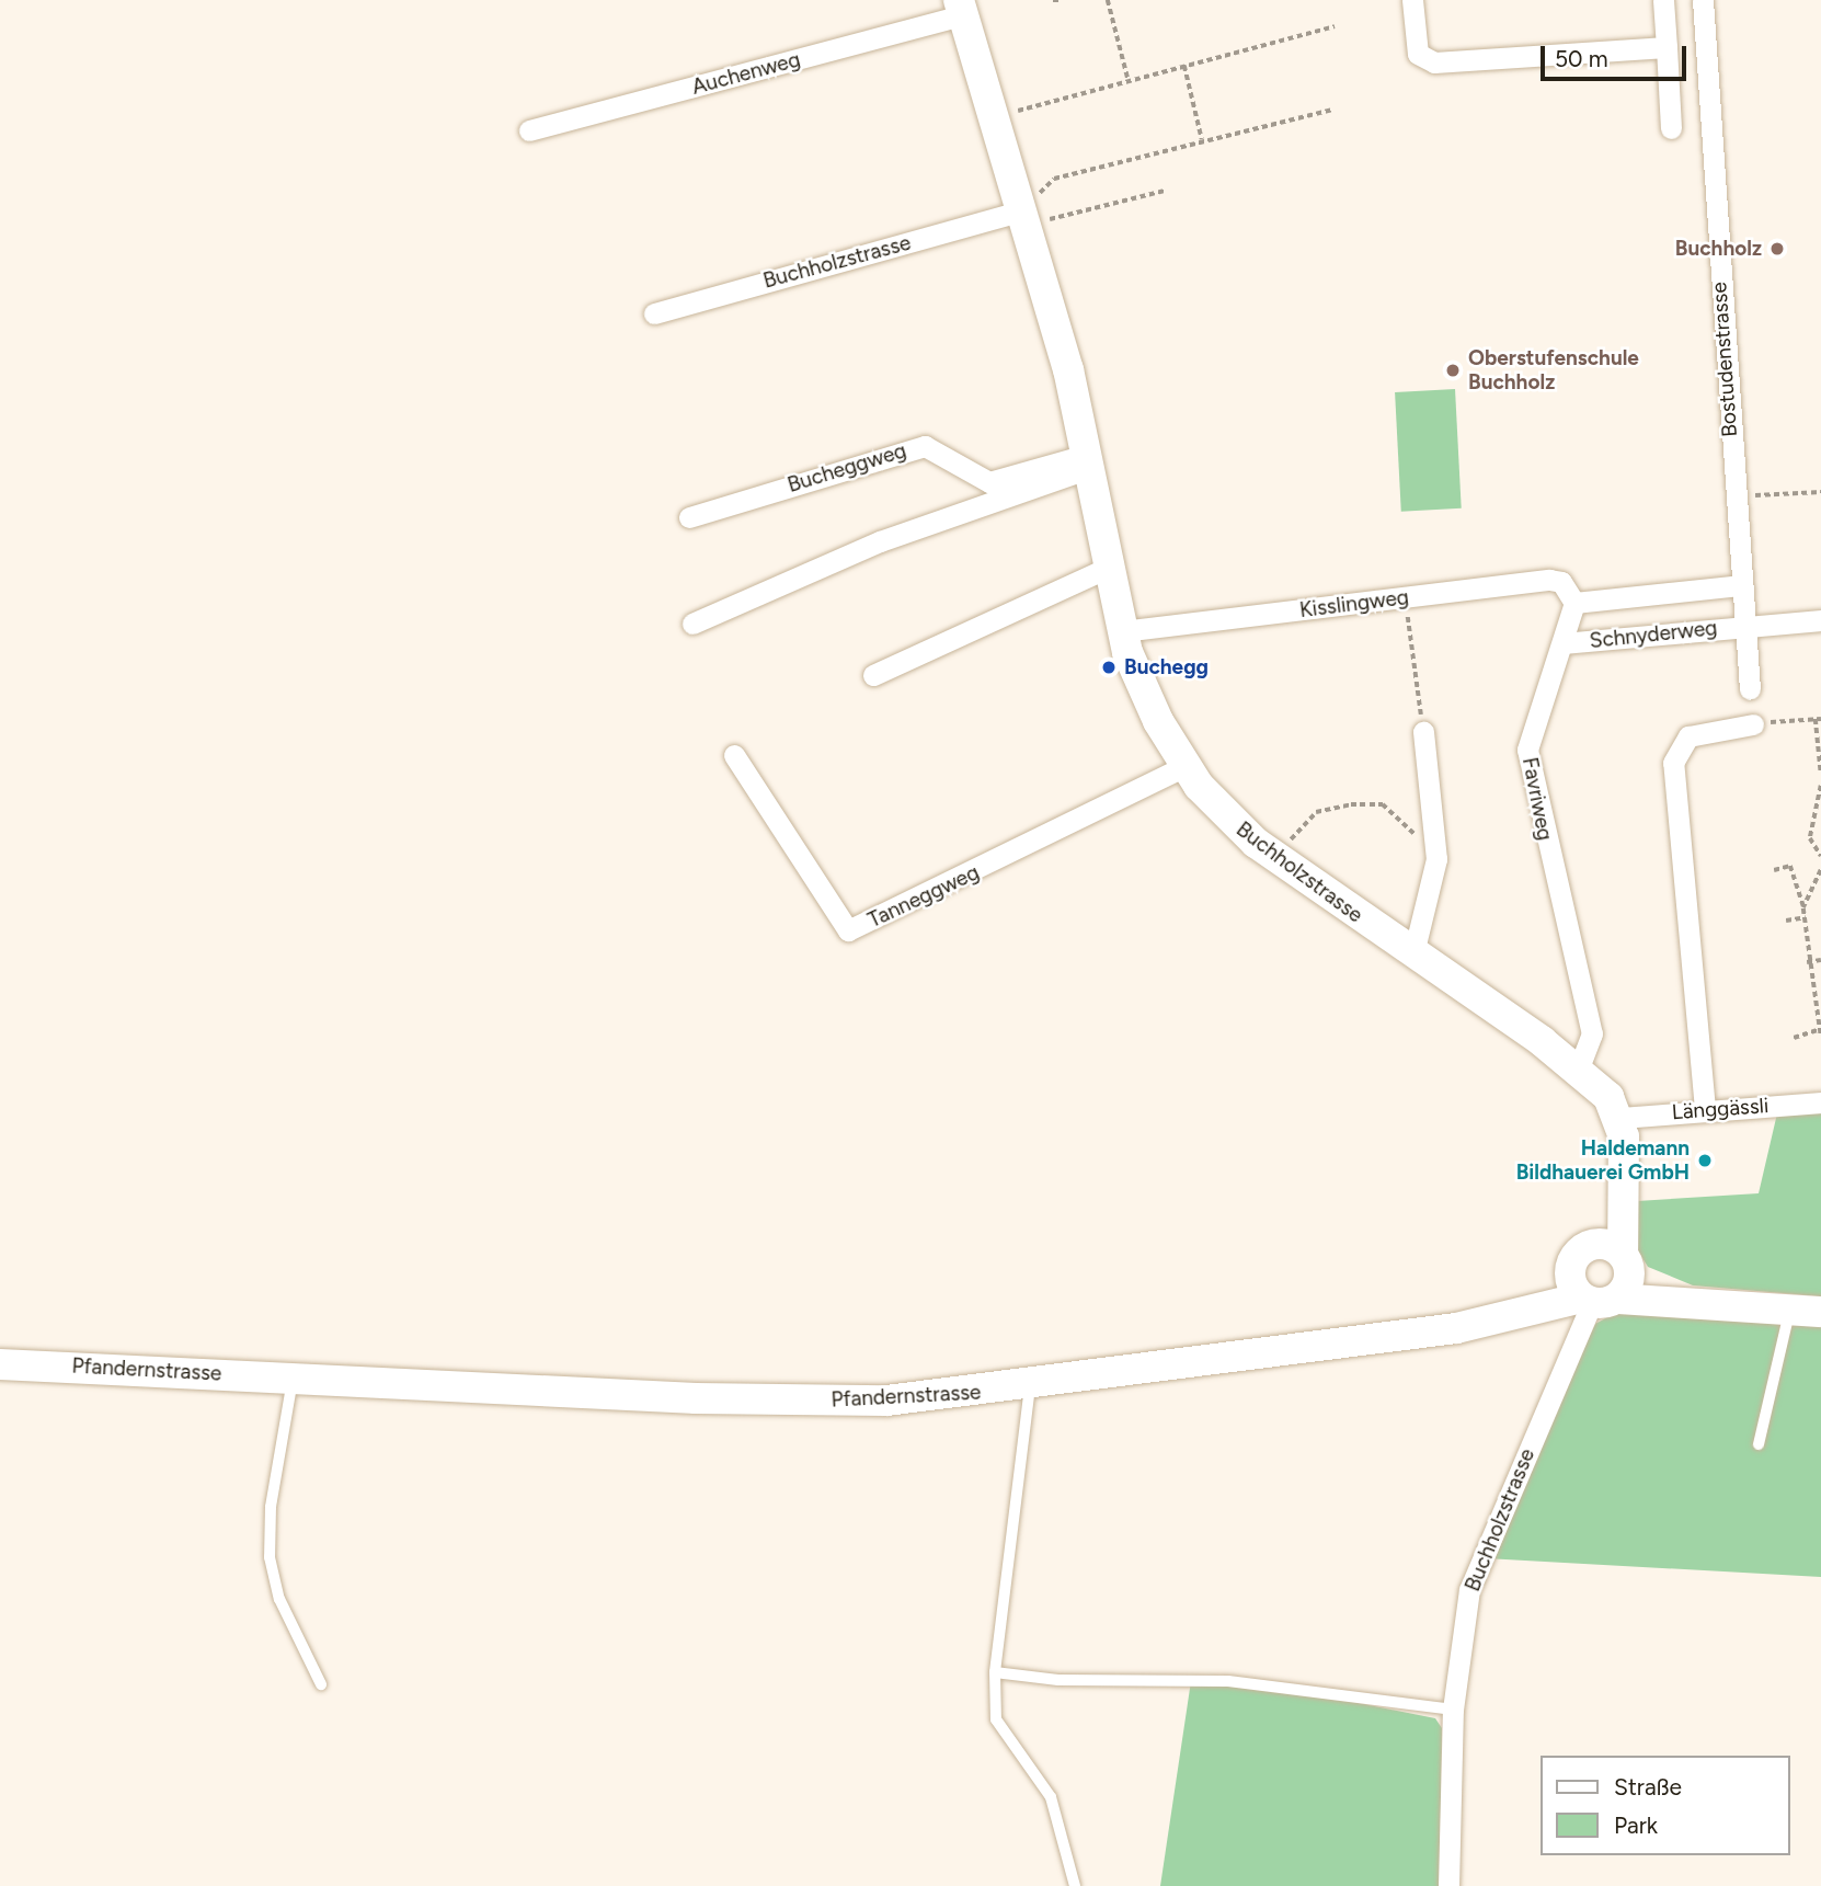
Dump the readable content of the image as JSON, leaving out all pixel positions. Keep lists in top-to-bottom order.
{
  "streets": {
    "main road": ["Buchholzstrasse", "Pfandernstrasse"],
    "street": [
      "Auchenweg",
      "Bostudenstrasse",
      "Bucheggweg",
      "Kisslingweg",
      "Schnyderweg",
      "Favriweg",
      "Tanneggweg",
      "Länggässli"
    ]
  },
  "crossings": [
    ["Auchenweg", "Buchholzstrasse"],
    ["Buchholzstrasse", "Bucheggweg"],
    ["Buchholzstrasse", "Kisslingweg"],
    ["Buchholzstrasse", "Favriweg"],
    ["Buchholzstrasse", "Tanneggweg"],
    ["Buchholzstrasse", "Länggässli"],
    ["Buchholzstrasse", "Pfandernstrasse"],
    ["Bostudenstrasse", "Schnyderweg"],
    ["Kisslingweg", "Favriweg"],
    ["Schnyderweg", "Favriweg"]
  ],
  "places": [
    "Buchholz",
    "Oberstufenschule Buchholz",
    "Buchegg",
    "Haldemann Bildhauerei GmbH"
  ],
  "legend": ["Straße", "Park"],
  "scale_bar": "50 m"
}
